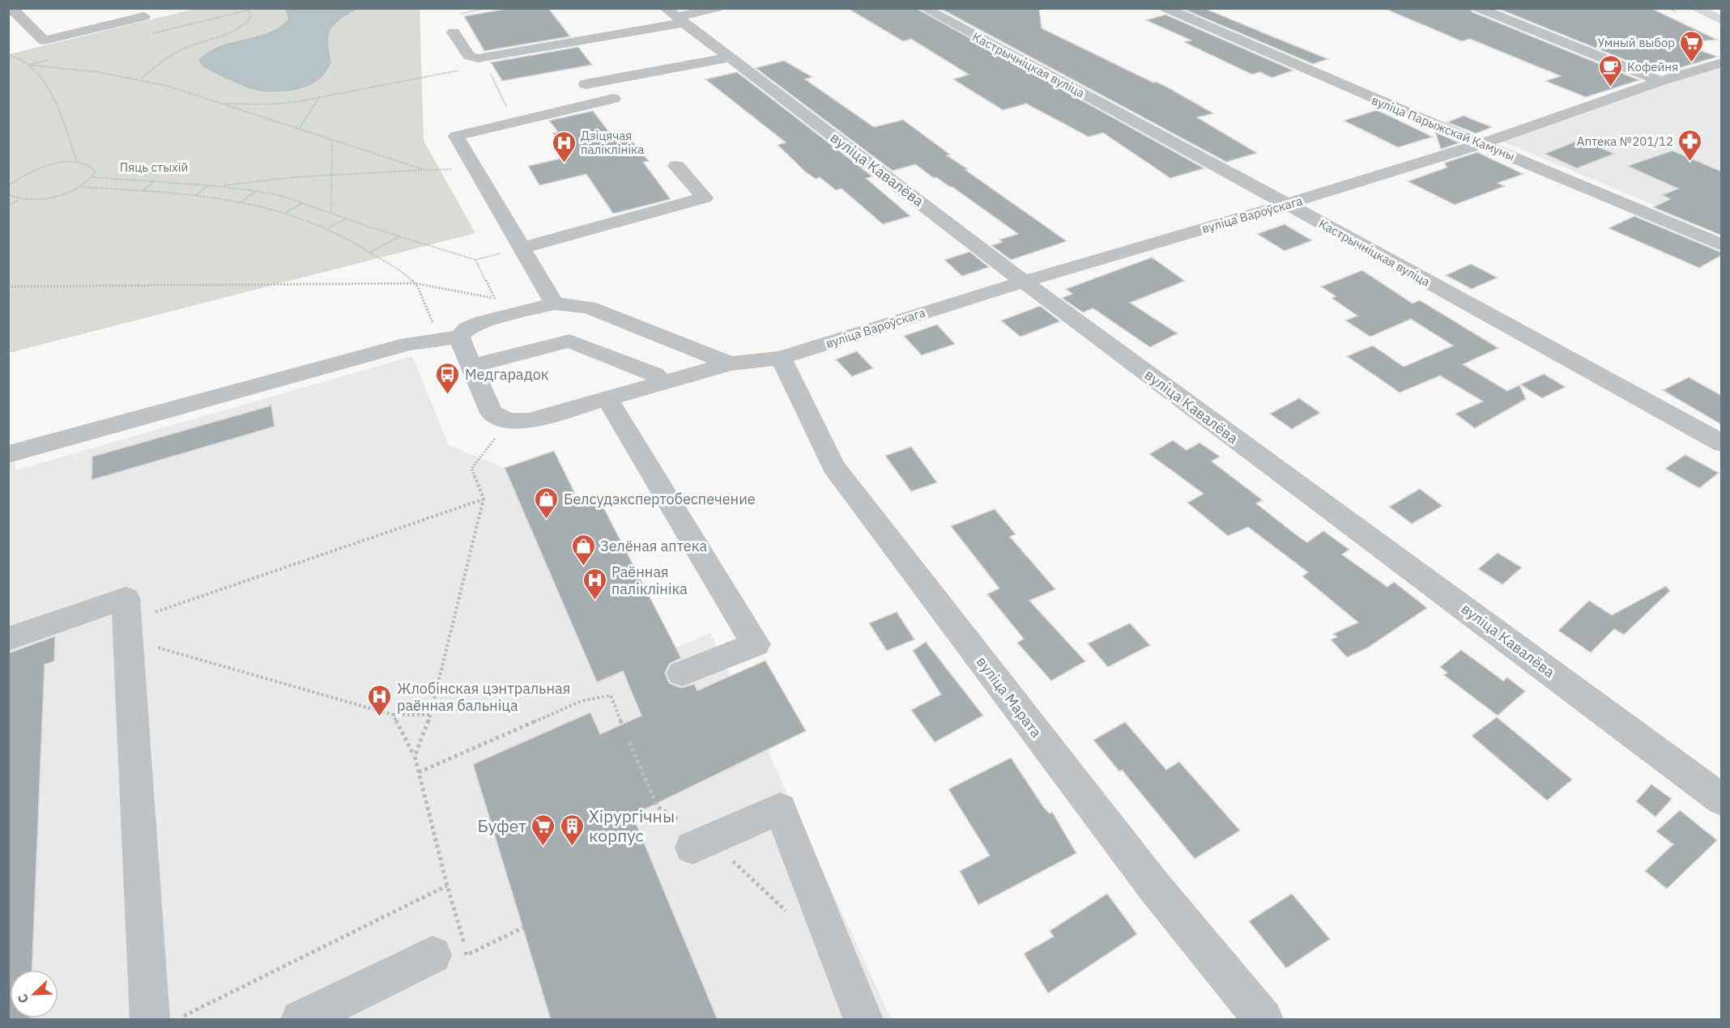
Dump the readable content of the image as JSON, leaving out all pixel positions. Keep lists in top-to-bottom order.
{
  "streets": {
    "street": [
      "Кастрычніцкая вуліца",
      "вуліца Парыжскай Камуны",
      "вуліца Кавалёва",
      "вуліца Вароўскага",
      "вуліца Марата"
    ]
  },
  "crossings": [
    ["Кастрычніцкая вуліца", "вуліца Вароўскага"],
    ["вуліца Парыжскай Камуны", "вуліца Вароўскага"],
    ["вуліца Кавалёва", "вуліца Вароўскага"],
    ["вуліца Вароўскага", "вуліца Марата"]
  ],
  "parks": ["Пяць стыхій"],
  "places": {
    "supermarket": ["Умный выбор", "Буфет"],
    "cafe": ["Кофейня"],
    "pharmacy": ["Аптека №201/12"],
    "hospital": ["Дзіцячая паліклініка", "Раённая паліклініка", "Жлобінская цэнтральная раённая бальніца"],
    "bus stop": ["Медгарадок"],
    "shop": ["Белсудэкспертобеспечение", "Зелёная аптека"],
    "building": ["Хірургічны корпус"]
  },
  "north": "bottom left"
}
